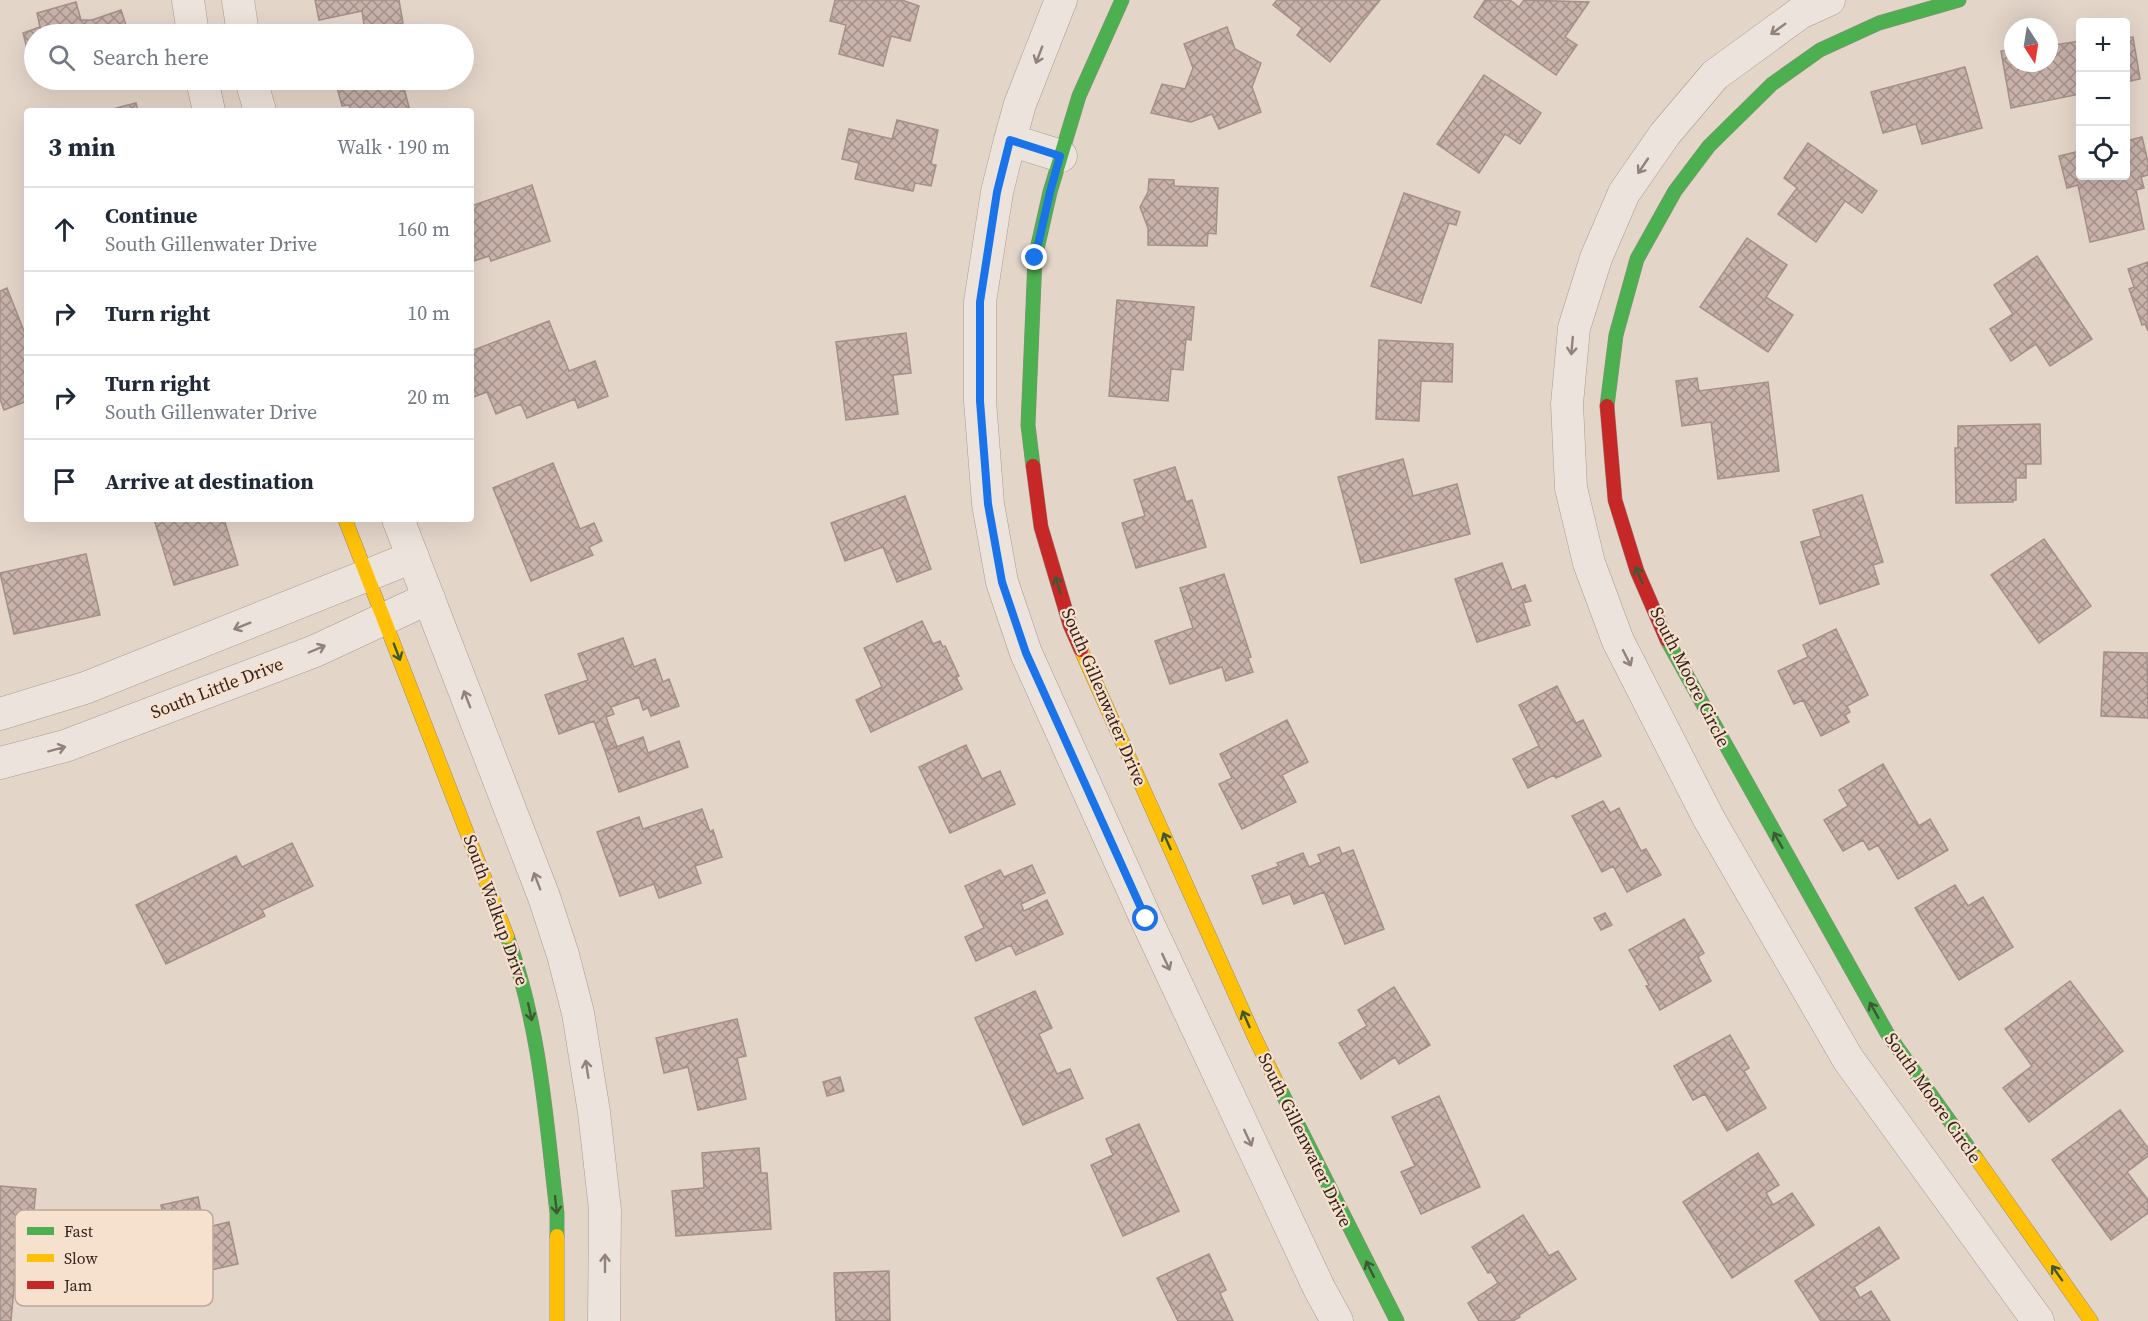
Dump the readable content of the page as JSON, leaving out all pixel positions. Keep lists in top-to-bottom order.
{
  "streets": {
    "street": [
      "South Moore Circle",
      "South Little Drive",
      "South Gillenwater Drive",
      "South Walkup Drive"
    ]
  },
  "crossings": [
    ["South Little Drive", "South Walkup Drive"]
  ],
  "one_way": ["South Moore Circle"],
  "legend": ["Fast", "Slow", "Jam"],
  "north": "bottom",
  "page": {
    "map_buttons": ["+", "−"],
    "search": "Search here",
    "heading": ["3 min", "Walk · 190 m"],
    "list": [
      ["Continue", "South Gillenwater Drive", "160 m"],
      ["Turn right", "10 m"],
      ["Turn right", "South Gillenwater Drive", "20 m"],
      "Arrive at destination"
    ]
  }
}
